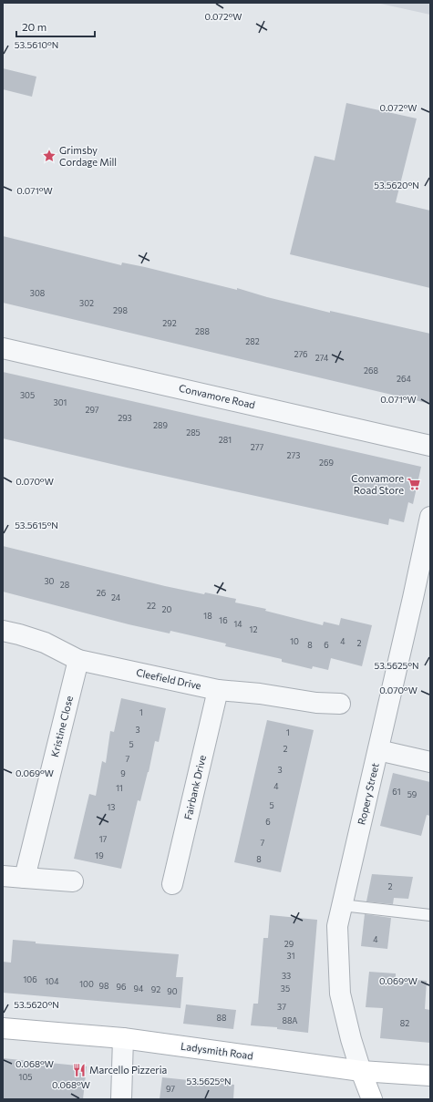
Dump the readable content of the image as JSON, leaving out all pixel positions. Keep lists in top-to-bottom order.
{
  "streets": {
    "street": [
      "Convamore Road",
      "Cleefield Drive",
      "Kristine Close",
      "Fairbank Drive",
      "Ropery Street",
      "Ladysmith Road"
    ]
  },
  "crossings": [
    ["Cleefield Drive", "Kristine Close"],
    ["Cleefield Drive", "Fairbank Drive"],
    ["Ropery Street", "Ladysmith Road"]
  ],
  "places": {
    "place": ["Grimsby Cordage Mill"],
    "supermarket": ["Convamore Road Store"],
    "restaurant": ["Marcello Pizzeria"]
  },
  "house_numbers": [
    "308",
    "302",
    "298",
    "292",
    "288",
    "282",
    "276",
    "274",
    "268",
    "264",
    "305",
    "301",
    "297",
    "293",
    "289",
    "285",
    "281",
    "277",
    "273",
    "269",
    "30",
    "28",
    "26",
    "24",
    "22",
    "20",
    "18",
    "16",
    "14",
    "12",
    "10",
    "4",
    "2",
    "8",
    "6",
    "1",
    "3",
    "1",
    "5",
    "2",
    "7",
    "3",
    "9",
    "4",
    "11",
    "61",
    "59",
    "5",
    "13",
    "6",
    "17",
    "7",
    "19",
    "8",
    "2",
    "4",
    "29",
    "31",
    "33",
    "106",
    "104",
    "100",
    "98",
    "96",
    "94",
    "35",
    "92",
    "90",
    "37",
    "88",
    "88A",
    "82",
    "105",
    "97"
  ],
  "scale_bar": "20 m",
  "coordinates": [
    "0.072°W",
    "53.5610°N",
    "53.5620°N",
    "0.071°W",
    "0.070°W",
    "53.5615°N",
    "53.5625°N",
    "0.069°W",
    "0.068°W"
  ]
}
